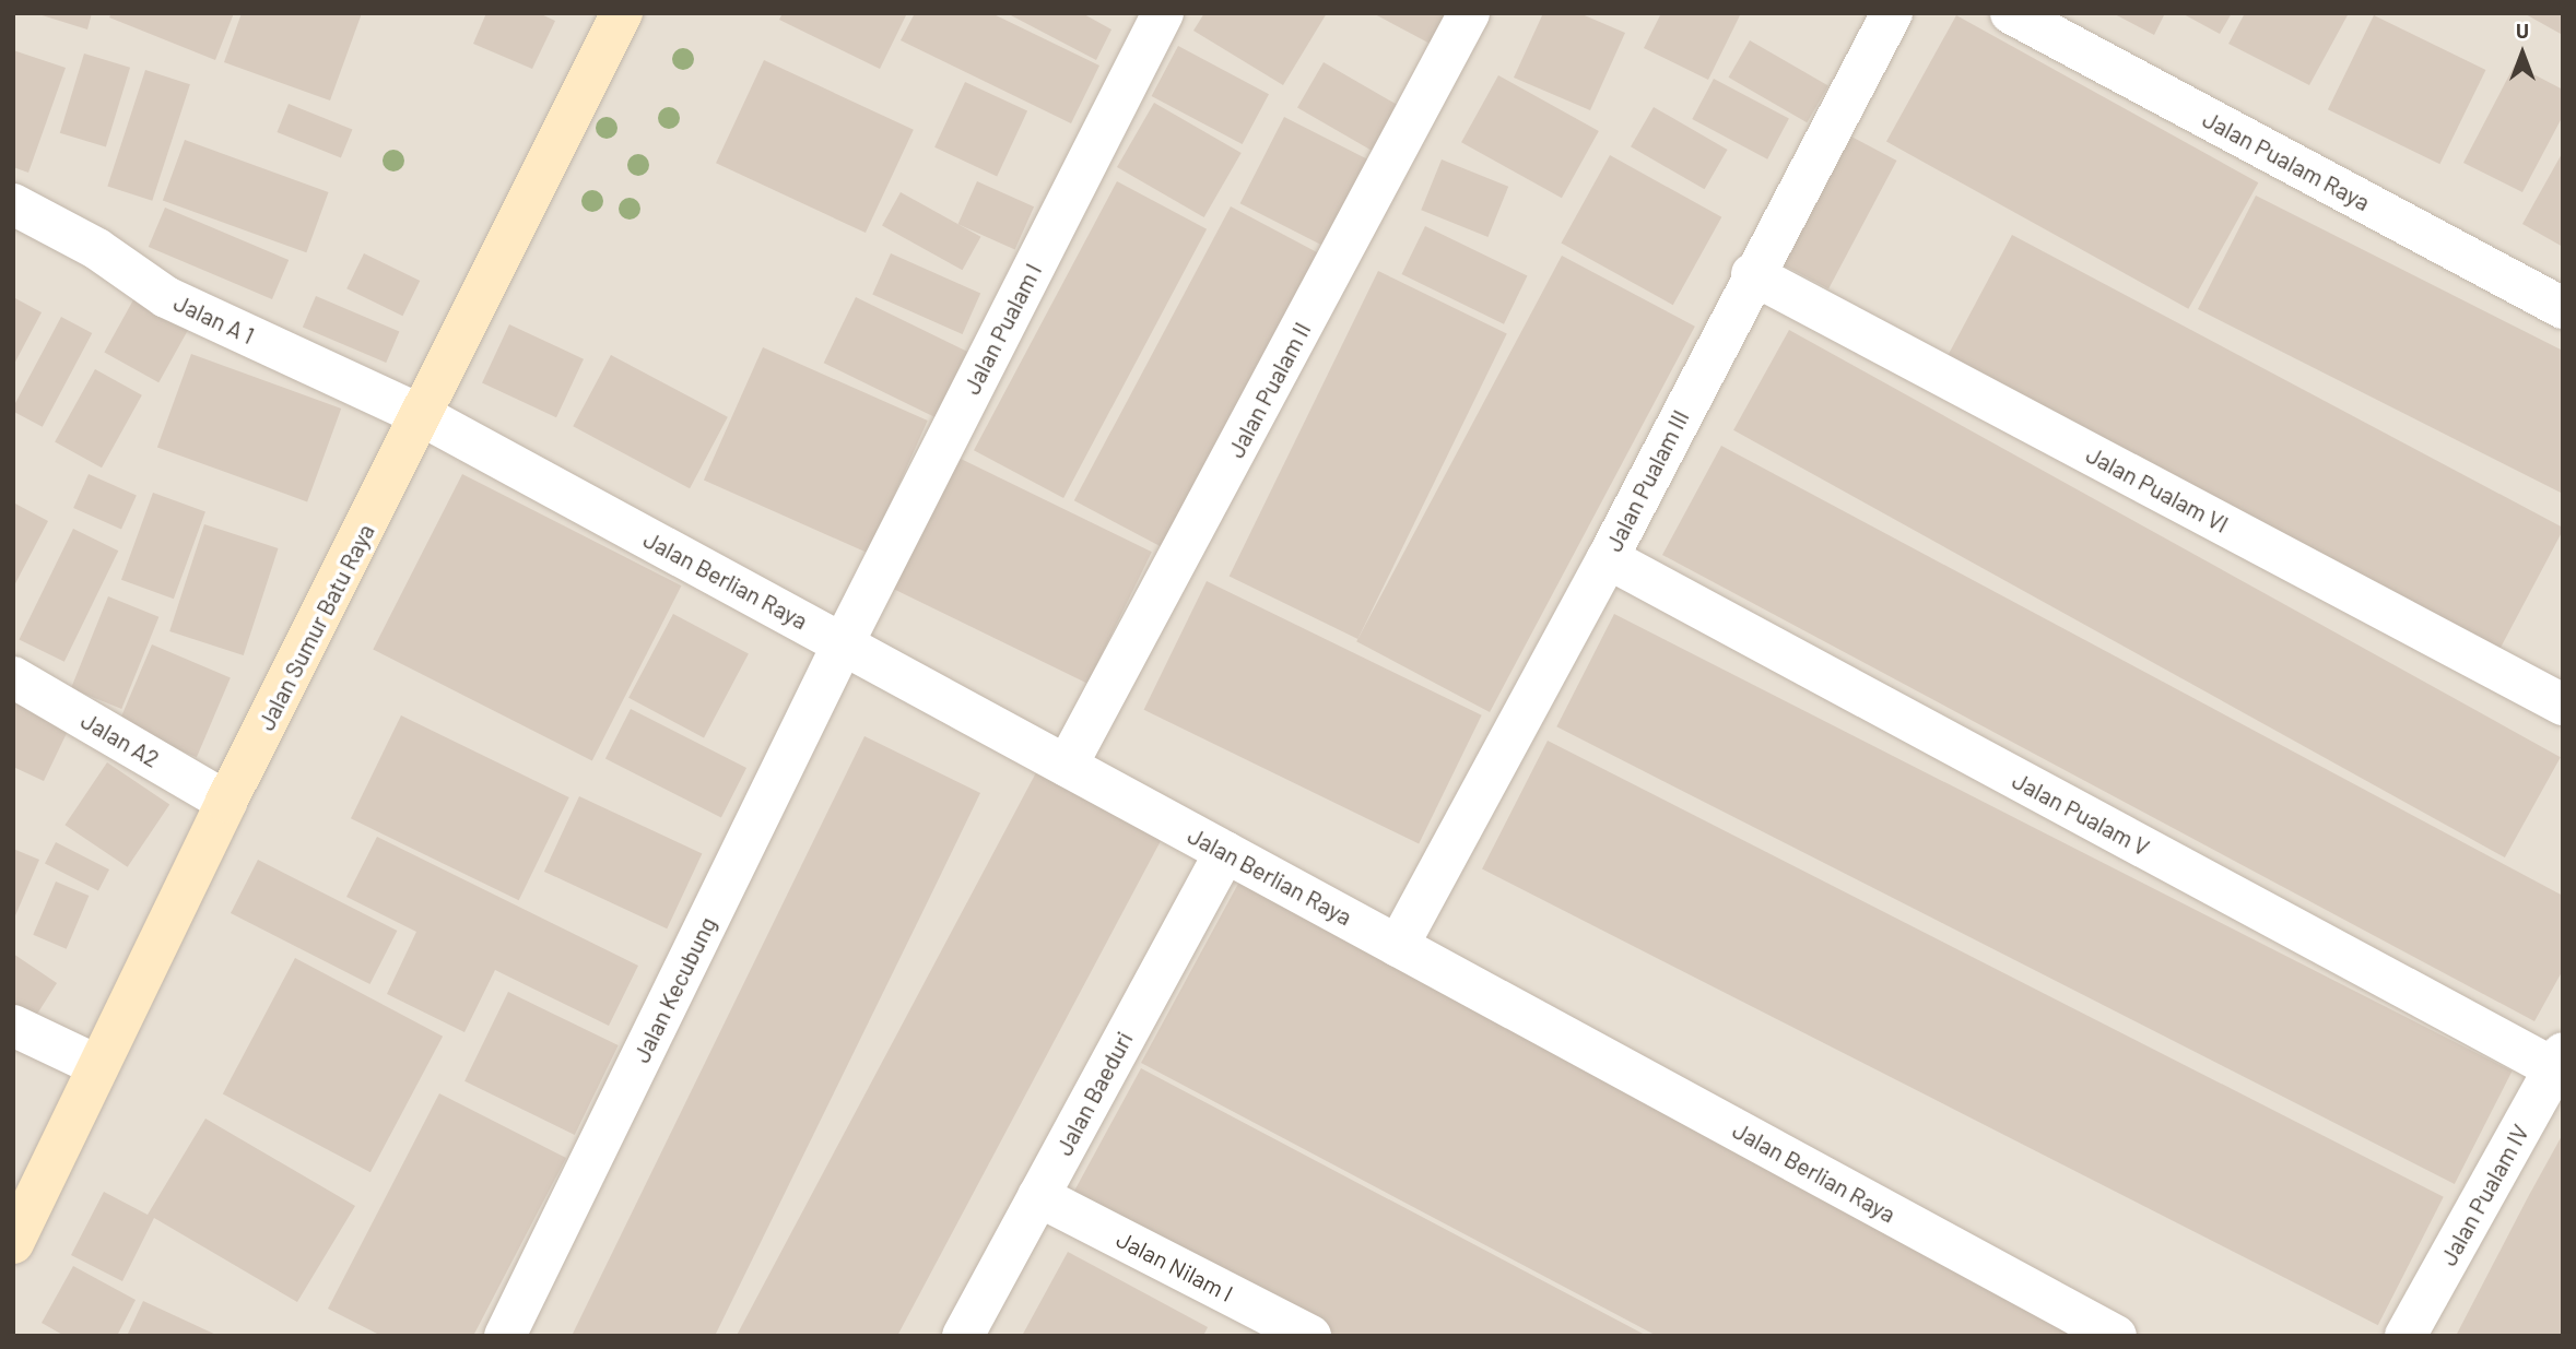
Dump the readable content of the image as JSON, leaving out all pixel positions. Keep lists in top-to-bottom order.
{
  "streets": {
    "street": [
      "Jalan Pualam Raya",
      "Jalan A 1",
      "Jalan Pualam I",
      "Jalan Pualam II",
      "Jalan Pualam III",
      "Jalan Pualam VI",
      "Jalan Berlian Raya",
      "Jalan Sumur Batu Raya",
      "Jalan A2",
      "Jalan Pualam V",
      "Jalan Kecubung",
      "Jalan Baeduri",
      "Jalan Pualam IV",
      "Jalan Nilam I"
    ]
  },
  "crossings": [
    ["Jalan A 1", "Jalan Berlian Raya"],
    ["Jalan A 1", "Jalan Sumur Batu Raya"],
    ["Jalan Pualam I", "Jalan Berlian Raya"],
    ["Jalan Pualam I", "Jalan Kecubung"],
    ["Jalan Pualam II", "Jalan Berlian Raya"],
    ["Jalan Pualam III", "Jalan Pualam VI"],
    ["Jalan Pualam III", "Jalan Berlian Raya"],
    ["Jalan Pualam III", "Jalan Pualam V"],
    ["Jalan Berlian Raya", "Jalan Sumur Batu Raya"],
    ["Jalan Berlian Raya", "Jalan Kecubung"],
    ["Jalan Berlian Raya", "Jalan Baeduri"],
    ["Jalan Sumur Batu Raya", "Jalan A2"],
    ["Jalan Pualam V", "Jalan Pualam IV"],
    ["Jalan Baeduri", "Jalan Nilam I"]
  ],
  "north": "top"
}
